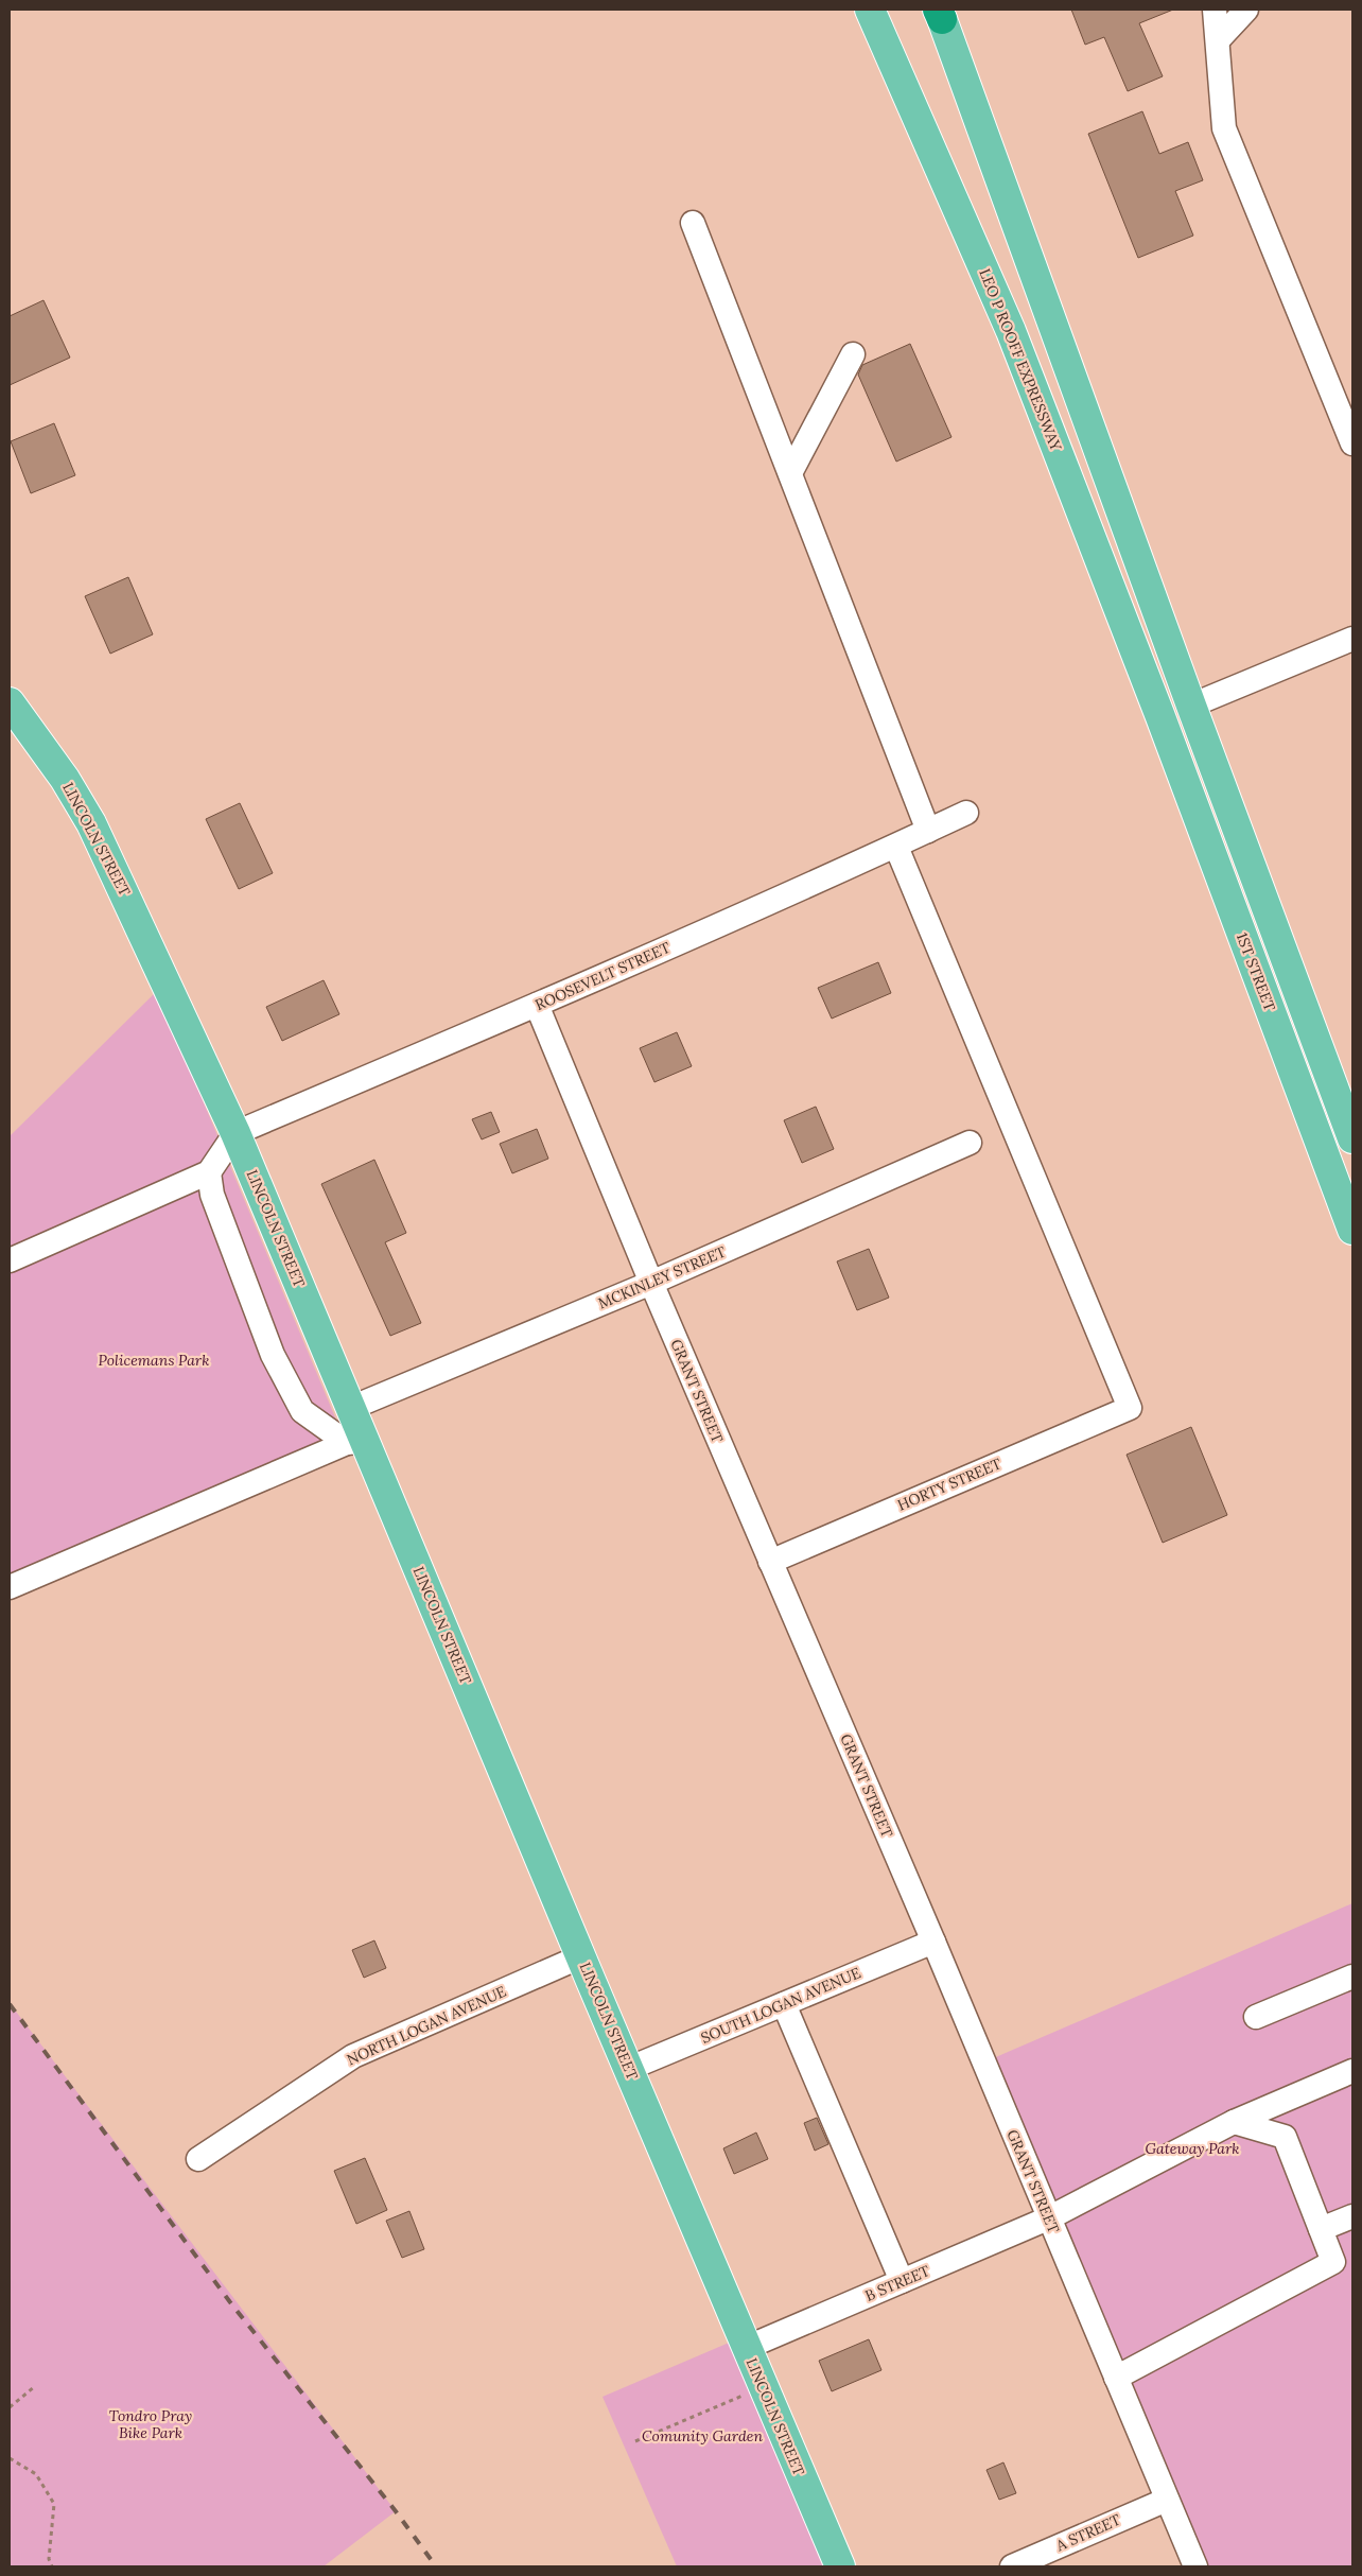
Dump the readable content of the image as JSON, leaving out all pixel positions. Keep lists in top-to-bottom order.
{
  "streets": {
    "main road": ["LEO P ROOFF EXPRESSWAY", "LINCOLN STREET", "1ST STREET"],
    "street": [
      "ROOSEVELT STREET",
      "MCKINLEY STREET",
      "GRANT STREET",
      "HORTY STREET",
      "SOUTH LOGAN AVENUE",
      "NORTH LOGAN AVENUE",
      "B STREET",
      "A STREET"
    ]
  },
  "crossings": [
    ["LEO P ROOFF EXPRESSWAY", "1ST STREET"],
    ["LINCOLN STREET", "ROOSEVELT STREET"],
    ["LINCOLN STREET", "MCKINLEY STREET"],
    ["LINCOLN STREET", "SOUTH LOGAN AVENUE"],
    ["LINCOLN STREET", "NORTH LOGAN AVENUE"],
    ["LINCOLN STREET", "B STREET"],
    ["ROOSEVELT STREET", "GRANT STREET"],
    ["ROOSEVELT STREET", "HORTY STREET"],
    ["MCKINLEY STREET", "GRANT STREET"],
    ["GRANT STREET", "HORTY STREET"],
    ["GRANT STREET", "SOUTH LOGAN AVENUE"],
    ["GRANT STREET", "B STREET"],
    ["GRANT STREET", "A STREET"]
  ],
  "parks": [
    "Policemans Park",
    "Gateway Park",
    "Tondro Pray Bike Park",
    "Comunity Garden"
  ]
}
